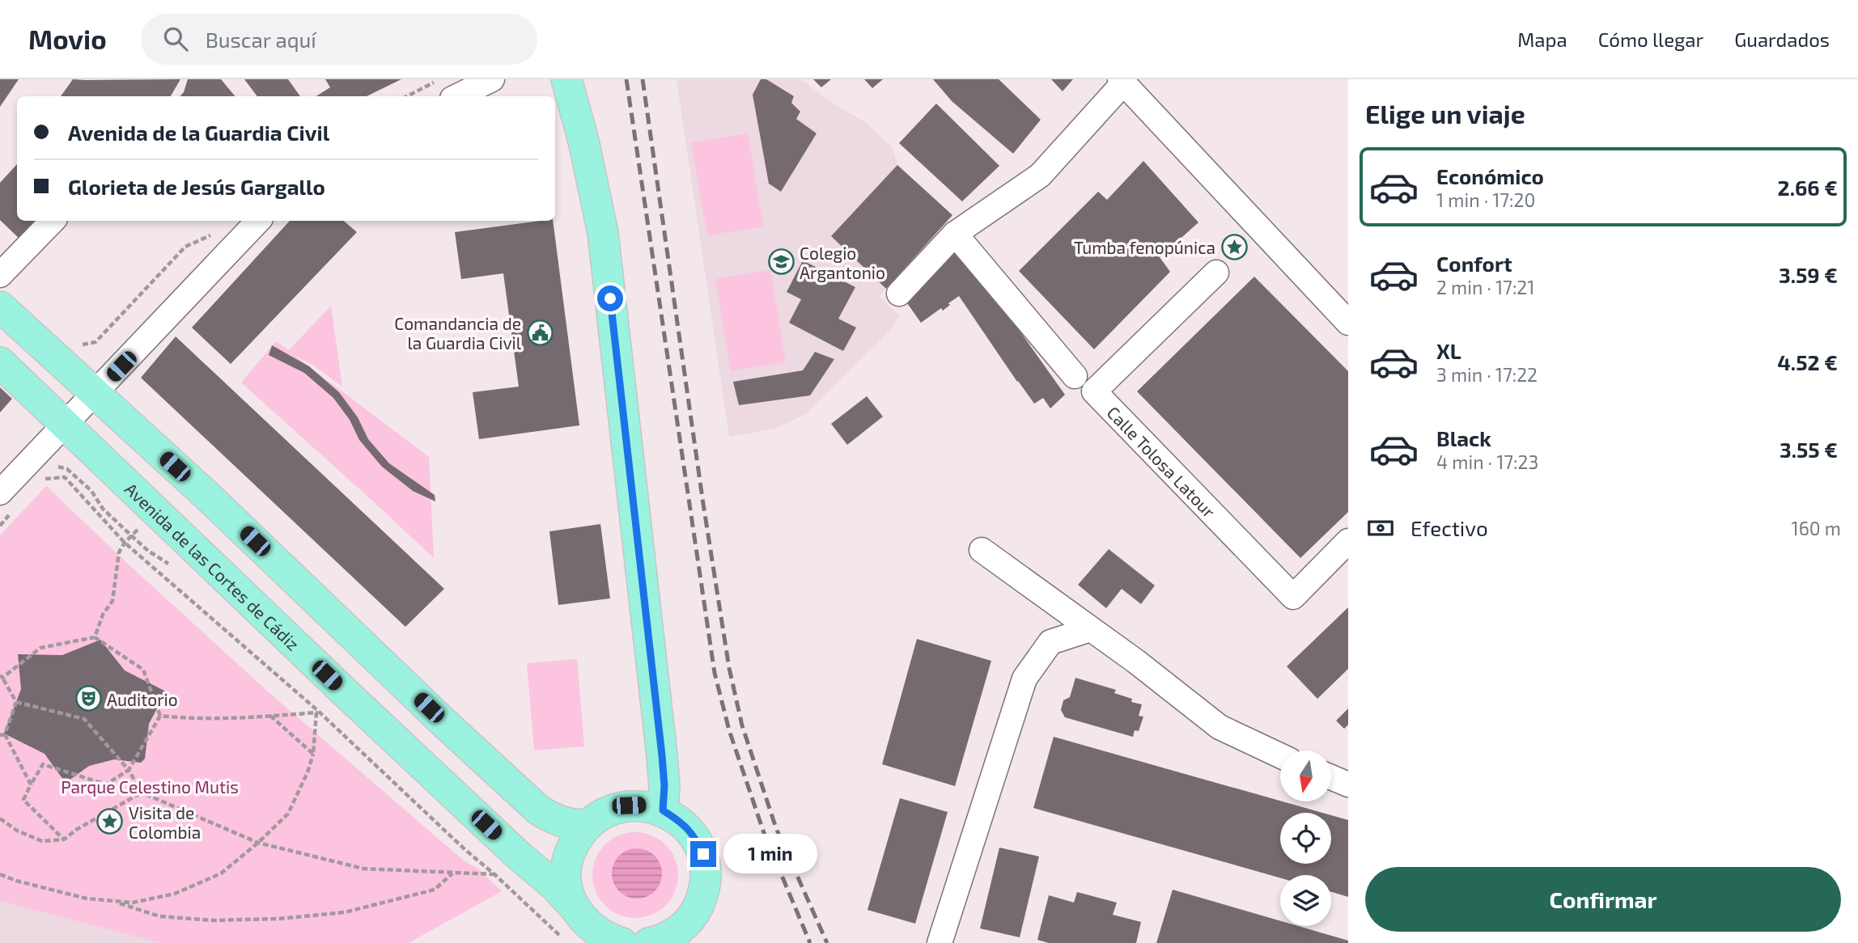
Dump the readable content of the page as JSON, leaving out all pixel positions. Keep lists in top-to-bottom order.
{
  "streets": {
    "main road": ["Avenida de las Cortes de Cádiz"],
    "street": ["Calle Tolosa Latour"]
  },
  "parks": ["Parque Celestino Mutis"],
  "places": {
    "place": ["Tumba fenopúnica", "Visita de Colombia"],
    "school or university": ["Colegio Argantonio"],
    "public building": ["Comandancia de la Guardia Civil"],
    "theatre": ["Auditorio"]
  },
  "north": "bottom",
  "page": {
    "header": "Movio",
    "search": "Buscar aquí",
    "nav": ["Mapa", "Cómo llegar", "Guardados"],
    "heading": "Elige un viaje",
    "banner": ["Avenida de la Guardia Civil", "Glorieta de Jesús Gargallo"],
    "list": [
      {
        "name": "Económico",
        "note": "1 min · 17:20",
        "value": "2.66 €"
      },
      {
        "name": "Confort",
        "note": "2 min · 17:21",
        "value": "3.59 €"
      },
      {
        "name": "XL",
        "note": "3 min · 17:22",
        "value": "4.52 €"
      },
      {
        "name": "Black",
        "note": "4 min · 17:23",
        "value": "3.55 €"
      }
    ],
    "pay": ["Efectivo", "160 m"],
    "bubble": "1 min",
    "buttons": "Confirmar"
  }
}
